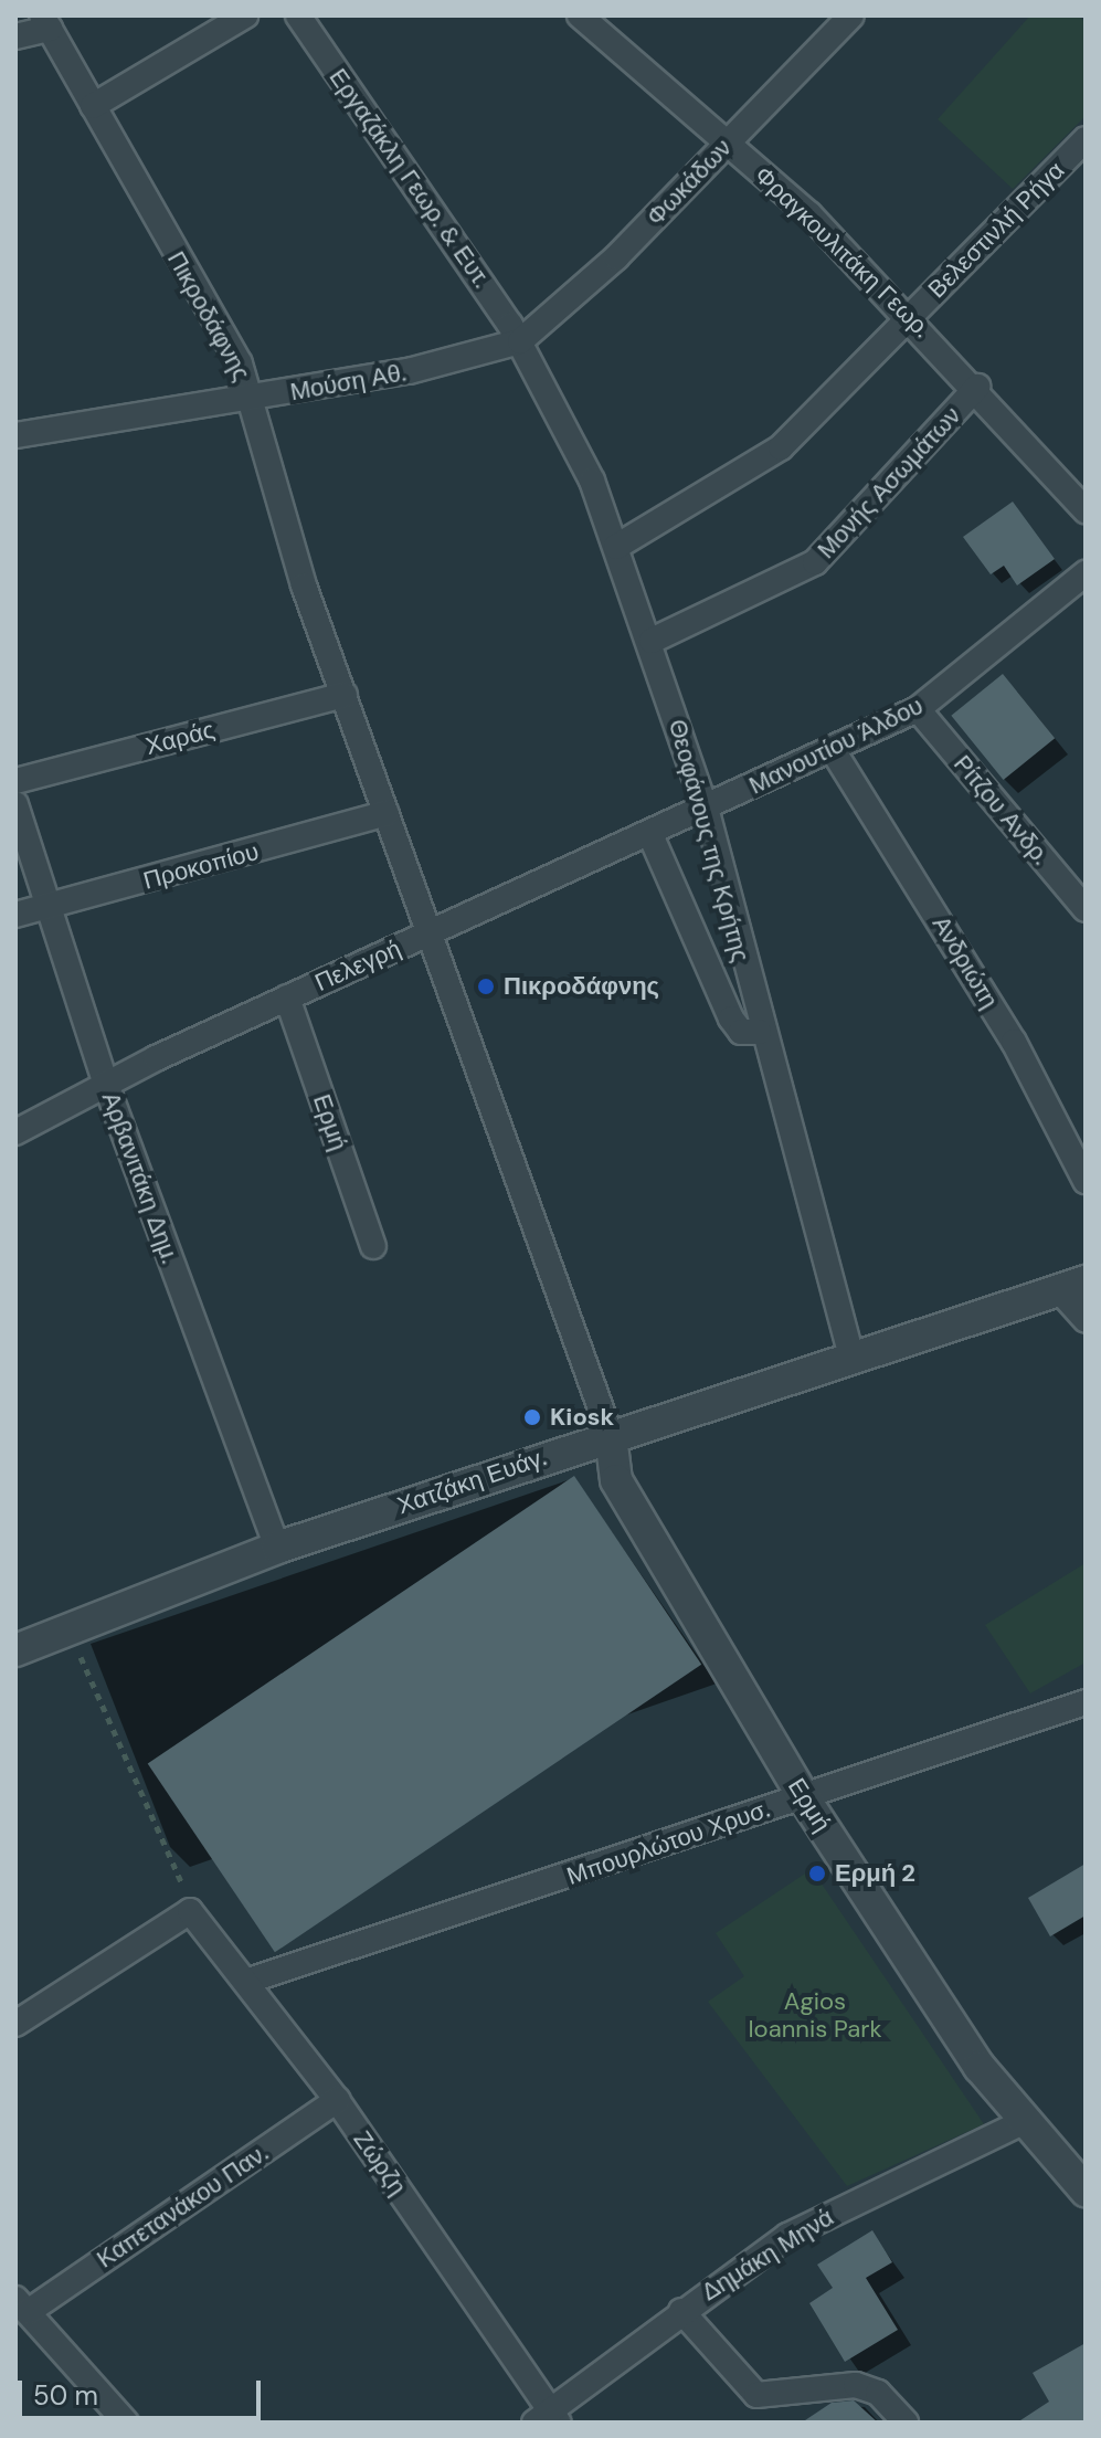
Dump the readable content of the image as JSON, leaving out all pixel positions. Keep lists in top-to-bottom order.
{
  "streets": {
    "street": [
      "Εργαζάκλη Γεωρ. & Ευτ.",
      "Φωκάδων",
      "Βελεστινλή Ρήγα",
      "Φραγκουλιτάκη Γεωρ.",
      "Πικροδάφνης",
      "Μούση Αθ.",
      "Μονής Ασωμάτων",
      "Χαράς",
      "Μανουτίου Άλδου",
      "Ρίτζου Ανδρ.",
      "Θεοφάνους της Κρήτης",
      "Προκοπίου",
      "Ανδριώτη",
      "Πελεγρή",
      "Ερμή",
      "Αρβανιτάκη Δημ.",
      "Χατζάκη Ευάγ.",
      "Μπουρλώτου Χρυσ.",
      "Ζώρζη",
      "Καπετανάκου Παν.",
      "Δημάκη Μηνά"
    ]
  },
  "crossings": [
    ["Εργαζάκλη Γεωρ. & Ευτ.", "Φωκάδων"],
    ["Εργαζάκλη Γεωρ. & Ευτ.", "Μούση Αθ."],
    ["Εργαζάκλη Γεωρ. & Ευτ.", "Θεοφάνους της Κρήτης"],
    ["Φωκάδων", "Φραγκουλιτάκη Γεωρ."],
    ["Φωκάδων", "Μούση Αθ."],
    ["Φωκάδων", "Θεοφάνους της Κρήτης"],
    ["Βελεστινλή Ρήγα", "Φραγκουλιτάκη Γεωρ."],
    ["Βελεστινλή Ρήγα", "Θεοφάνους της Κρήτης"],
    ["Φραγκουλιτάκη Γεωρ.", "Μονής Ασωμάτων"],
    ["Πικροδάφνης", "Μούση Αθ."],
    ["Πικροδάφνης", "Χαράς"],
    ["Πικροδάφνης", "Προκοπίου"],
    ["Πικροδάφνης", "Πελεγρή"],
    ["Πικροδάφνης", "Ερμή"],
    ["Πικροδάφνης", "Χατζάκη Ευάγ."],
    ["Μούση Αθ.", "Θεοφάνους της Κρήτης"],
    ["Μονής Ασωμάτων", "Θεοφάνους της Κρήτης"],
    ["Μανουτίου Άλδου", "Ρίτζου Ανδρ."],
    ["Μανουτίου Άλδου", "Θεοφάνους της Κρήτης"],
    ["Μανουτίου Άλδου", "Ανδριώτη"],
    ["Μανουτίου Άλδου", "Πελεγρή"],
    ["Θεοφάνους της Κρήτης", "Πελεγρή"],
    ["Θεοφάνους της Κρήτης", "Χατζάκη Ευάγ."],
    ["Προκοπίου", "Αρβανιτάκη Δημ."],
    ["Πελεγρή", "Ερμή"],
    ["Πελεγρή", "Αρβανιτάκη Δημ."],
    ["Ερμή", "Χατζάκη Ευάγ."],
    ["Ερμή", "Μπουρλώτου Χρυσ."],
    ["Ερμή", "Δημάκη Μηνά"],
    ["Αρβανιτάκη Δημ.", "Χατζάκη Ευάγ."],
    ["Μπουρλώτου Χρυσ.", "Ζώρζη"],
    ["Ζώρζη", "Καπετανάκου Παν."],
    ["Ζώρζη", "Δημάκη Μηνά"]
  ],
  "parks": ["Agios Ioannis Park"],
  "places": ["Πικροδάφνης", "Kiosk", "Ερμή 2"],
  "scale_bar": "50 m"
}
